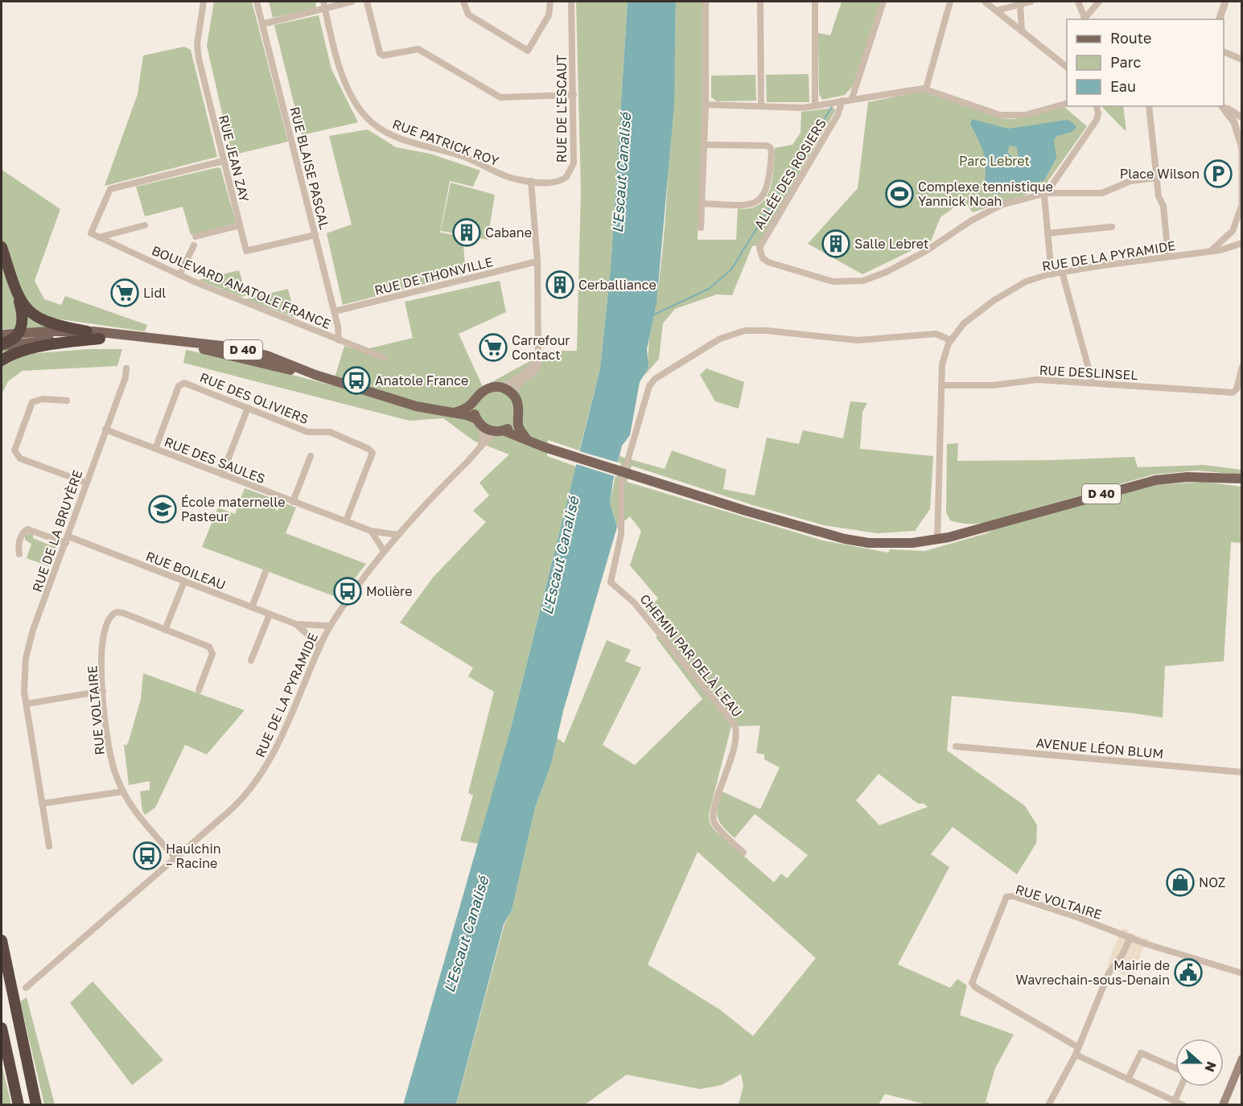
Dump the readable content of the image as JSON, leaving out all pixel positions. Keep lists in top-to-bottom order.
{
  "streets": {
    "main road": ["D 40"],
    "street": [
      "RUE DE L'ESCAUT",
      "RUE PATRICK ROY",
      "RUE JEAN ZAY",
      "RUE BLAISE PASCAL",
      "ALLÉE DES ROSIERS",
      "RUE DE LA PYRAMIDE",
      "RUE DE THONVILLE",
      "BOULEVARD ANATOLE FRANCE",
      "RUE DESLINSEL",
      "RUE DES OLIVIERS",
      "RUE DES SAULES",
      "RUE DE LA BRUYÈRE",
      "RUE BOILEAU",
      "CHEMIN PAR DELÀ L'EAU",
      "RUE VOLTAIRE",
      "AVENUE LÉON BLUM"
    ]
  },
  "crossings": [
    ["RUE DE L'ESCAUT", "RUE PATRICK ROY"],
    ["RUE JEAN ZAY", "RUE BLAISE PASCAL"],
    ["RUE JEAN ZAY", "BOULEVARD ANATOLE FRANCE"],
    ["RUE BLAISE PASCAL", "RUE DE THONVILLE"],
    ["RUE BLAISE PASCAL", "BOULEVARD ANATOLE FRANCE"],
    ["RUE DE LA PYRAMIDE", "D 40"],
    ["RUE DE LA PYRAMIDE", "RUE DESLINSEL"],
    ["RUE DE LA PYRAMIDE", "RUE DES SAULES"],
    ["RUE DE LA PYRAMIDE", "RUE BOILEAU"],
    ["RUE DE LA PYRAMIDE", "RUE VOLTAIRE"],
    ["D 40", "CHEMIN PAR DELÀ L'EAU"],
    ["RUE DES OLIVIERS", "RUE DES SAULES"],
    ["RUE DES SAULES", "RUE DE LA BRUYÈRE"],
    ["RUE DE LA BRUYÈRE", "RUE BOILEAU"]
  ],
  "water": ["L'Escaut Canalisé"],
  "parks": ["Parc Lebret"],
  "places": {
    "parking": ["Place Wilson"],
    "sports": ["Complexe tennistique Yannick Noah"],
    "building": ["Cabane", "Salle Lebret", "Cerballiance"],
    "supermarket": ["Lidl", "Carrefour Contact"],
    "bus stop": ["Anatole France", "Molière", "Haulchin – Racine"],
    "school or university": ["École maternelle Pasteur"],
    "shop": ["NOZ"],
    "public building": ["Mairie de Wavrechain-sous-Denain"]
  },
  "legend": ["Route", "Parc", "Eau"],
  "north": "right"
}
